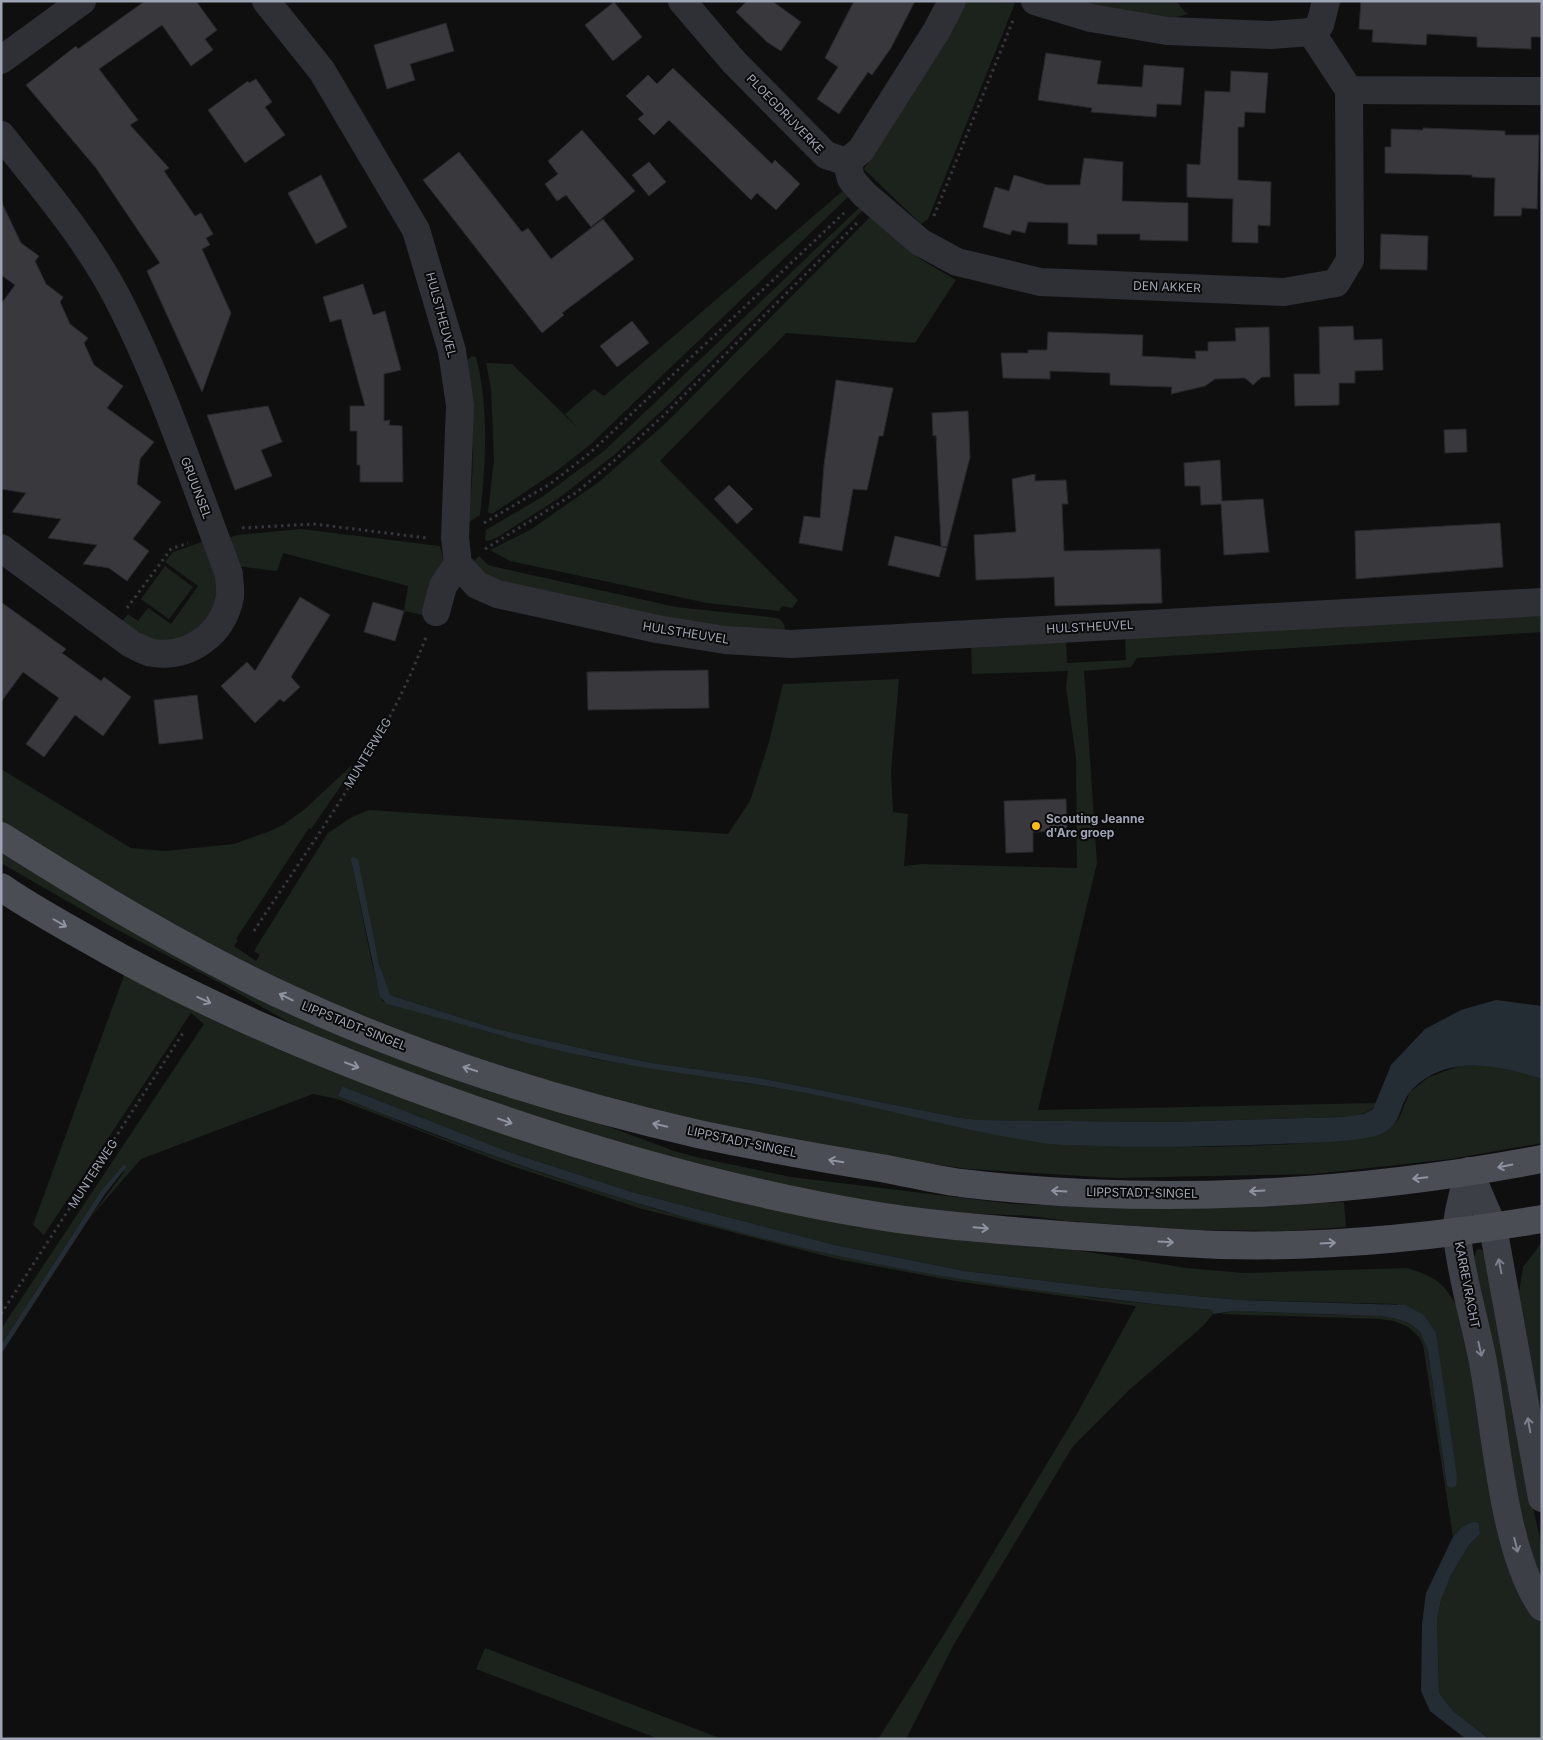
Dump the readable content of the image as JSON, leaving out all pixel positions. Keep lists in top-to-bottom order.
{
  "streets": {
    "main road": ["LIPPSTADT-SINGEL"],
    "street": [
      "PLOEGDRIJVERKE",
      "DEN AKKER",
      "HULSTHEUVEL",
      "GRUUNSEL",
      "KARREVRACHT"
    ],
    "path": ["MUNTERWEG"]
  },
  "crossings": [
    ["PLOEGDRIJVERKE", "DEN AKKER"],
    ["LIPPSTADT-SINGEL", "KARREVRACHT"]
  ],
  "places": ["Scouting Jeanne d'Arc groep"]
}
